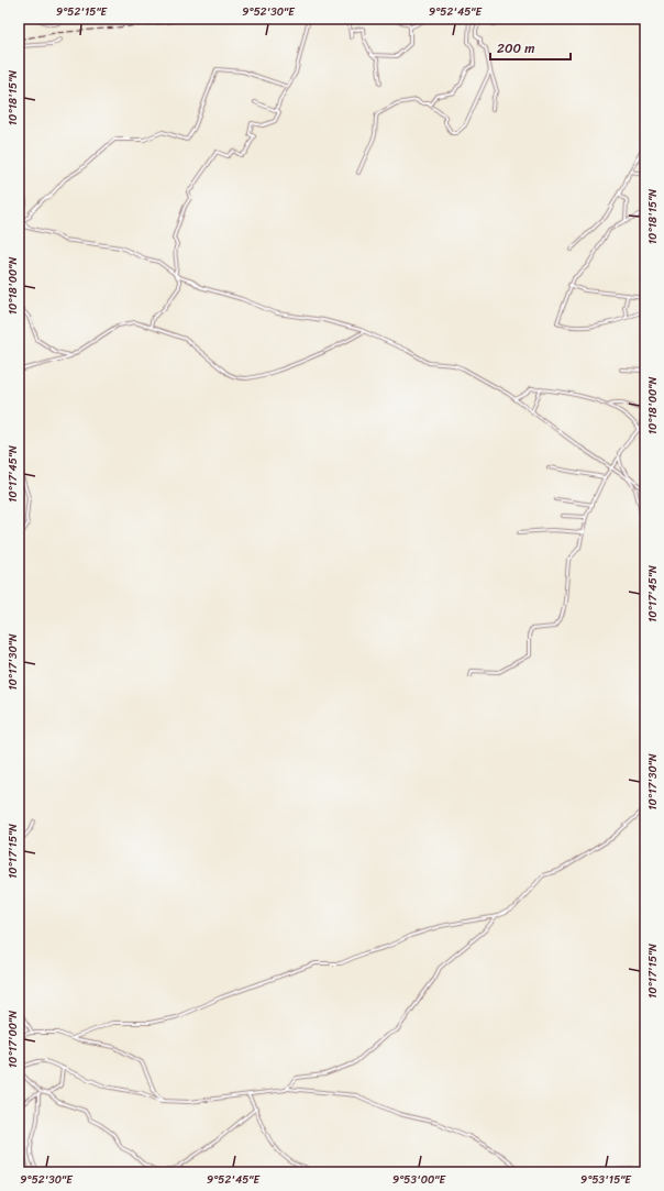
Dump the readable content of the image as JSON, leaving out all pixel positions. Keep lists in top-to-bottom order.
{
  "scale_bar": "200 m",
  "coordinates": [
    "9°52'15\"E",
    "9°52'30\"E",
    "9°52'45\"E",
    "10°18'15\"N",
    "10°18'00\"N",
    "10°17'45\"N",
    "10°17'30\"N",
    "10°17'15\"N",
    "10°17'00\"N",
    "9°53'00\"E",
    "9°53'15\"E"
  ]
}
